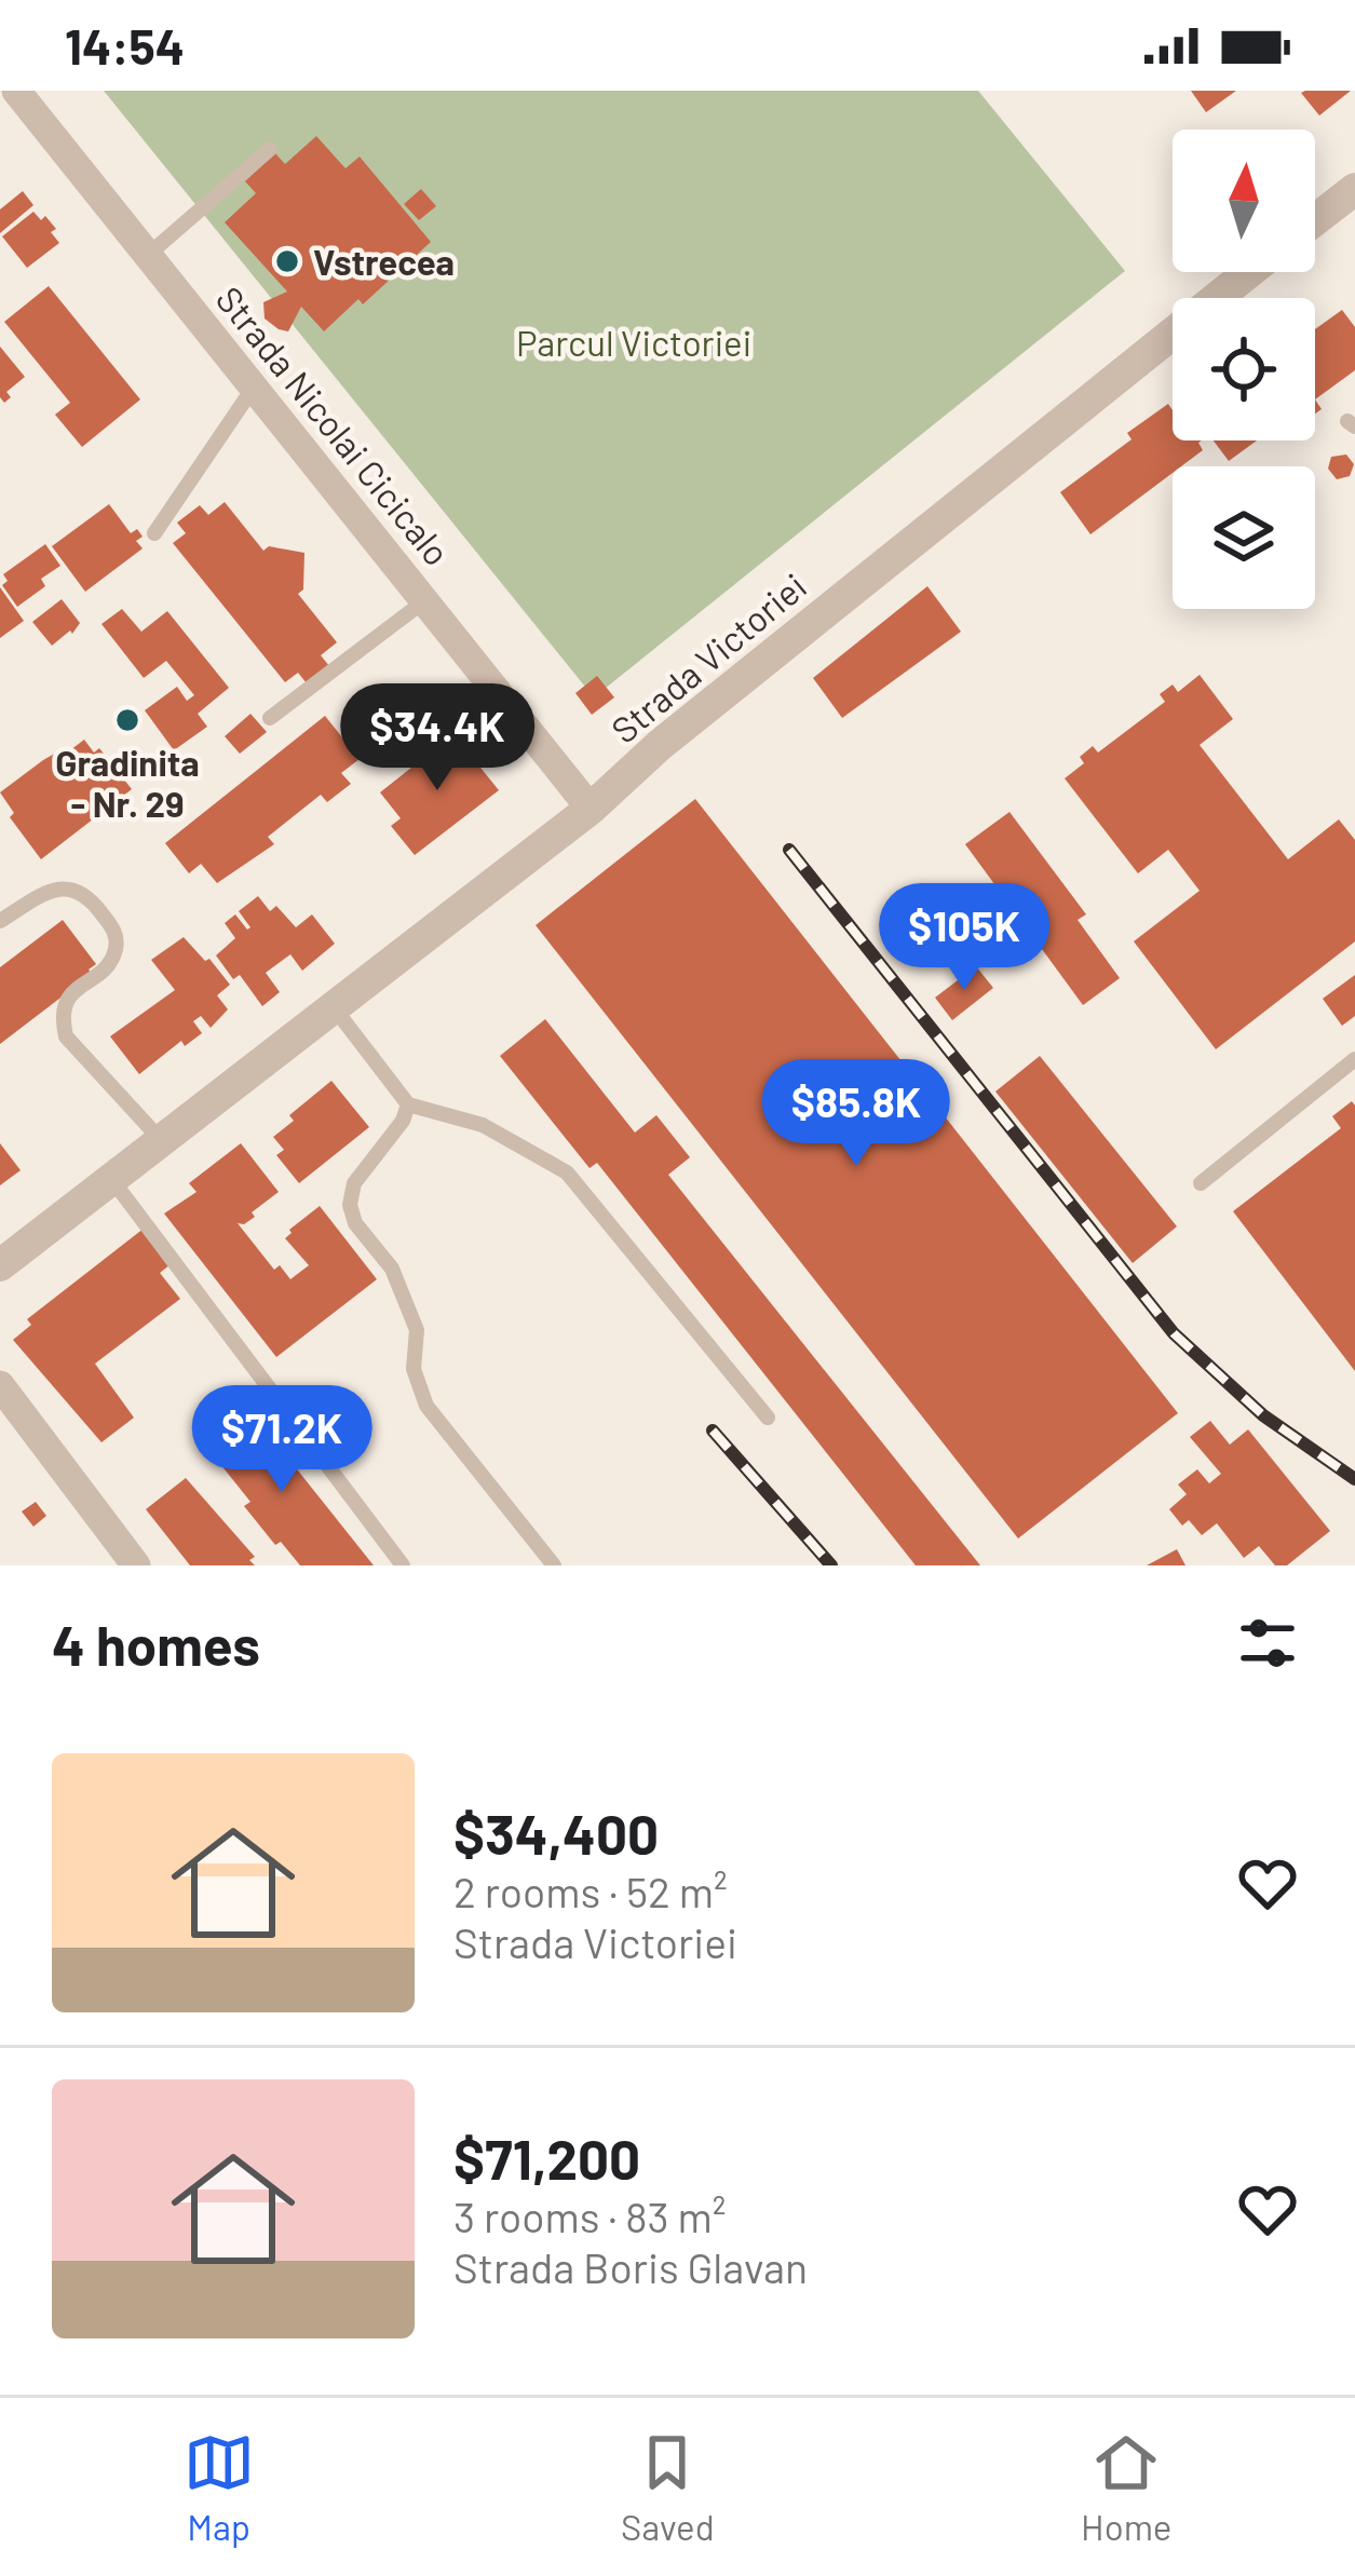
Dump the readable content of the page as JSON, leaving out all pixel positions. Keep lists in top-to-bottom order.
{
  "streets": {
    "street": ["Strada Nicolai Cicicalo", "Strada Victoriei"]
  },
  "crossings": [
    ["Strada Nicolai Cicicalo", "Strada Victoriei"]
  ],
  "parks": ["Parcul Victoriei"],
  "places": ["Vstrecea", "Gradinita - Nr. 29"],
  "north": "top",
  "page": {
    "status": "14:54",
    "price": [
      "$34.4K",
      "$105K",
      "$85.8K",
      "$71.2K"
    ],
    "heading": "4 homes",
    "list": [
      {
        "name": "$34,400",
        "note": "2 rooms · 52 m² · Strada Victoriei"
      },
      {
        "name": "$71,200",
        "note": "3 rooms · 83 m² · Strada Boris Glavan"
      }
    ],
    "tabs": ["Map", "Saved", "Home"]
  }
}
